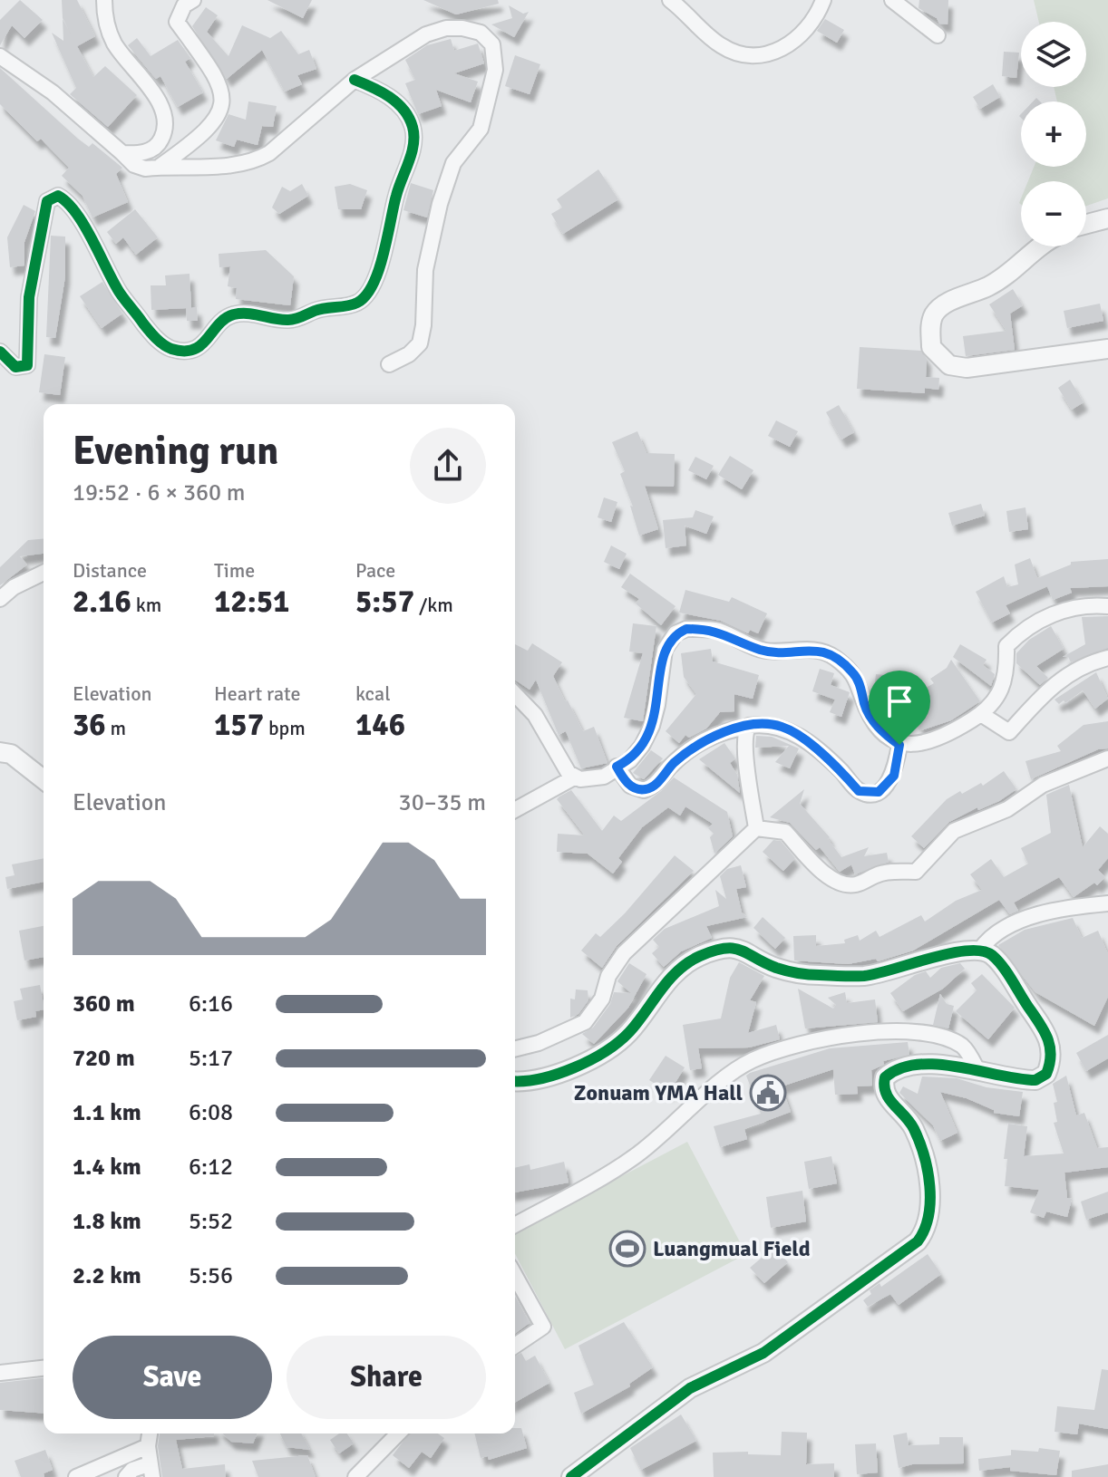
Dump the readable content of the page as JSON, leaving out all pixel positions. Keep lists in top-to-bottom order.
{
  "places": {
    "public building": ["Zonuam YMA Hall"],
    "sports": ["Luangmual Field"]
  },
  "page": {
    "map_buttons": ["+", "−"],
    "heading": ["Evening run", "19:52 · 6 × 360 m"],
    "stats": [
      ["Distance", "2.16 km"],
      ["Time", "12:51"],
      ["Pace", "5:57 /km"],
      ["Elevation", "36 m"],
      ["Heart rate", "157 bpm"],
      ["kcal", "146"]
    ],
    "chart": ["Elevation", "30–35 m"],
    "list": [
      {
        "name": "360 m",
        "note": "6:16"
      },
      {
        "name": "720 m",
        "note": "5:17"
      },
      {
        "name": "1.1 km",
        "note": "6:08"
      },
      {
        "name": "1.4 km",
        "note": "6:12"
      },
      {
        "name": "1.8 km",
        "note": "5:52"
      },
      {
        "name": "2.2 km",
        "note": "5:56"
      }
    ],
    "buttons": ["Save", "Share"]
  }
}
